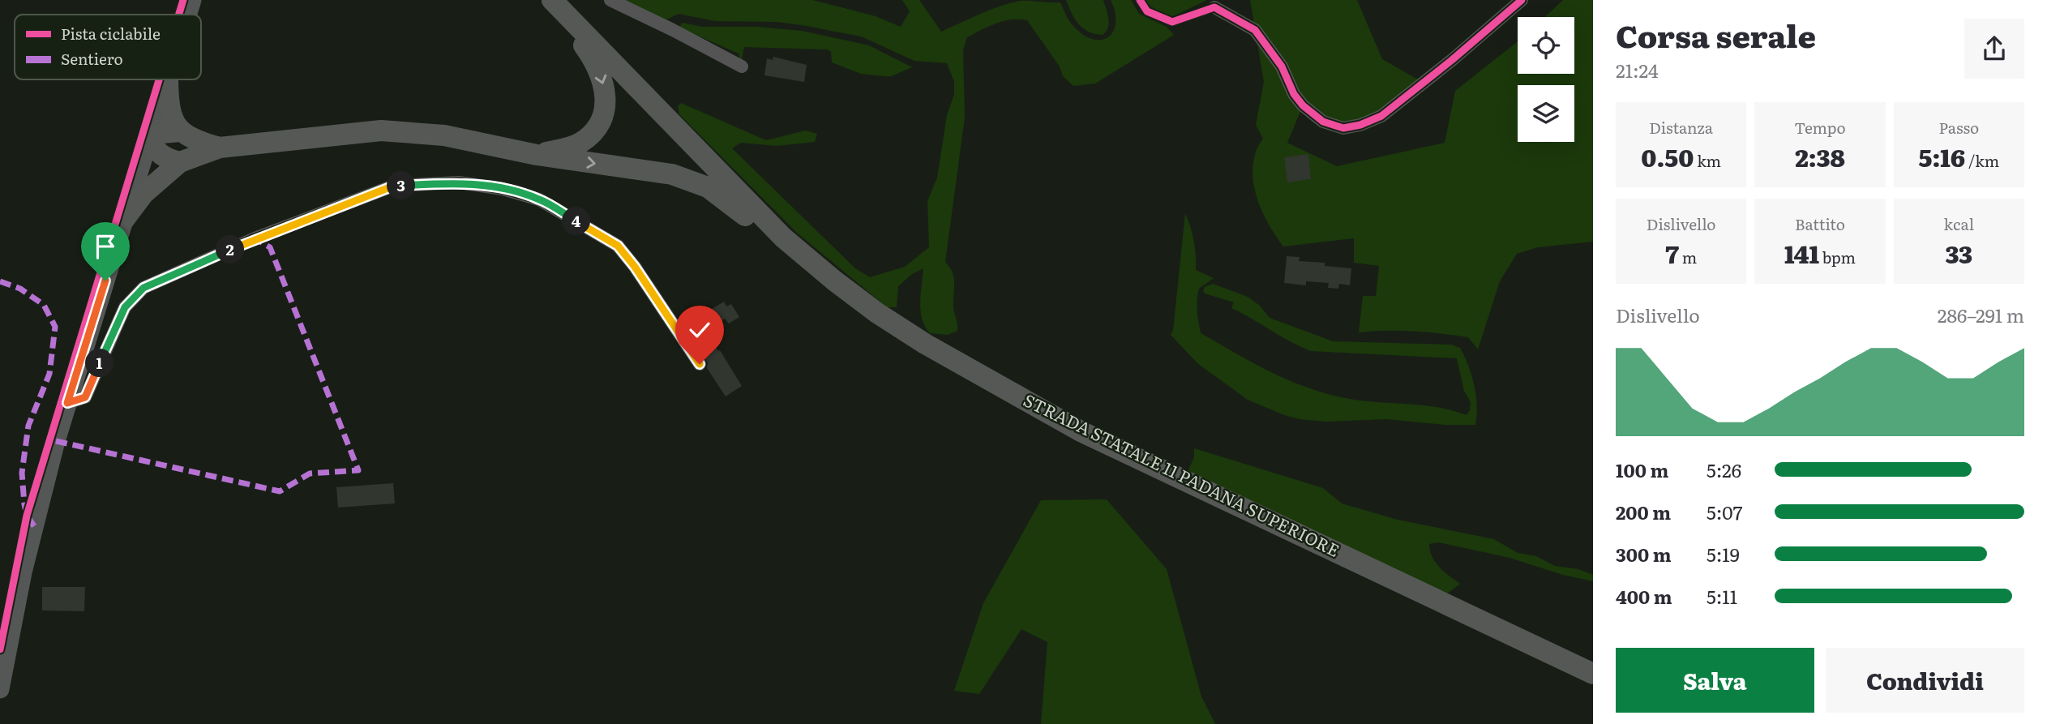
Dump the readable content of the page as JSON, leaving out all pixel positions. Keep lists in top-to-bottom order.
{
  "streets": {
    "highway": ["STRADA STATALE 11 PADANA SUPERIORE"]
  },
  "legend": ["Pista ciclabile", "Sentiero"],
  "page": {
    "heading": ["Corsa serale", "21:24"],
    "stats": [
      ["Distanza", "0.50 km"],
      ["Tempo", "2:38"],
      ["Passo", "5:16 /km"],
      ["Dislivello", "7 m"],
      ["Battito", "141 bpm"],
      ["kcal", "33"]
    ],
    "pins": [
      "3",
      "4",
      "2",
      "1"
    ],
    "chart": ["Dislivello", "286–291 m"],
    "list": [
      {
        "name": "100 m",
        "note": "5:26"
      },
      {
        "name": "200 m",
        "note": "5:07"
      },
      {
        "name": "300 m",
        "note": "5:19"
      },
      {
        "name": "400 m",
        "note": "5:11"
      }
    ],
    "buttons": ["Salva", "Condividi"]
  }
}
